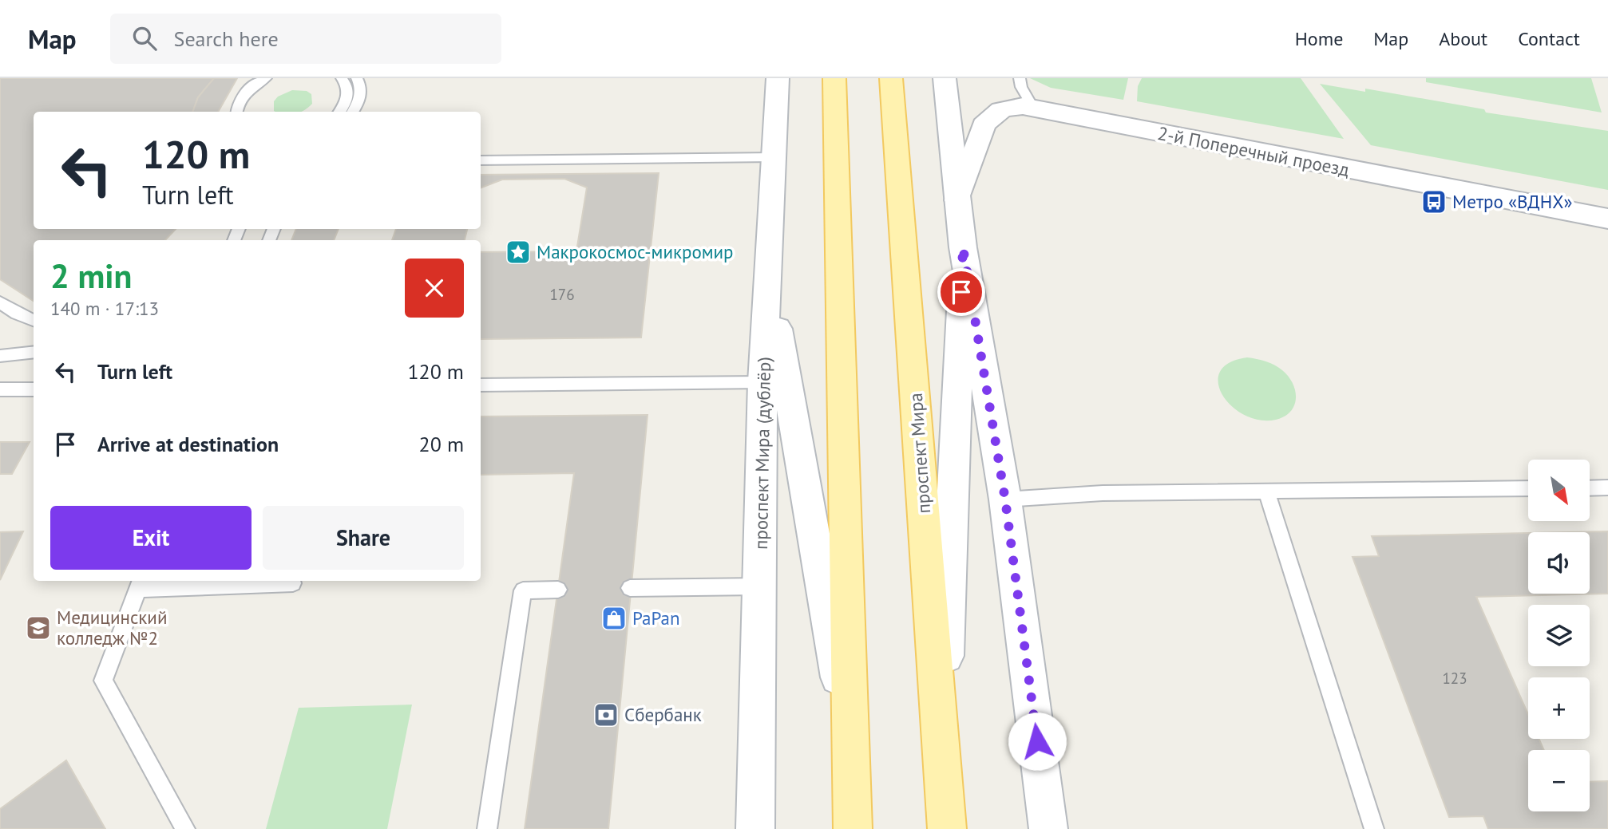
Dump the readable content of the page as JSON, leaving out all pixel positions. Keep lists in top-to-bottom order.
{
  "streets": {
    "main road": ["2-й Поперечный проезд", "проспект Мира (дублёр)", "проспект Мира"]
  },
  "places": {
    "bus stop": ["Метро «ВДНХ»"],
    "place": ["Макрокосмос-микромир"],
    "shop": ["PaPan"],
    "school or university": ["Медицинский колледж №2"],
    "bank": ["Сбербанк"]
  },
  "house_numbers": ["176", "123"],
  "north": "bottom right",
  "page": {
    "header": "Map",
    "search": "Search here",
    "nav": [
      "Home",
      "Map",
      "About",
      "Contact"
    ],
    "turn": ["120 m", "Turn left"],
    "heading": ["2 min", "140 m · 17:13"],
    "list": [
      {
        "name": "Turn left",
        "value": "120 m"
      },
      {
        "name": "Arrive at destination",
        "value": "20 m"
      }
    ],
    "map_buttons": ["+", "−"],
    "buttons": ["Exit", "Share"]
  }
}
